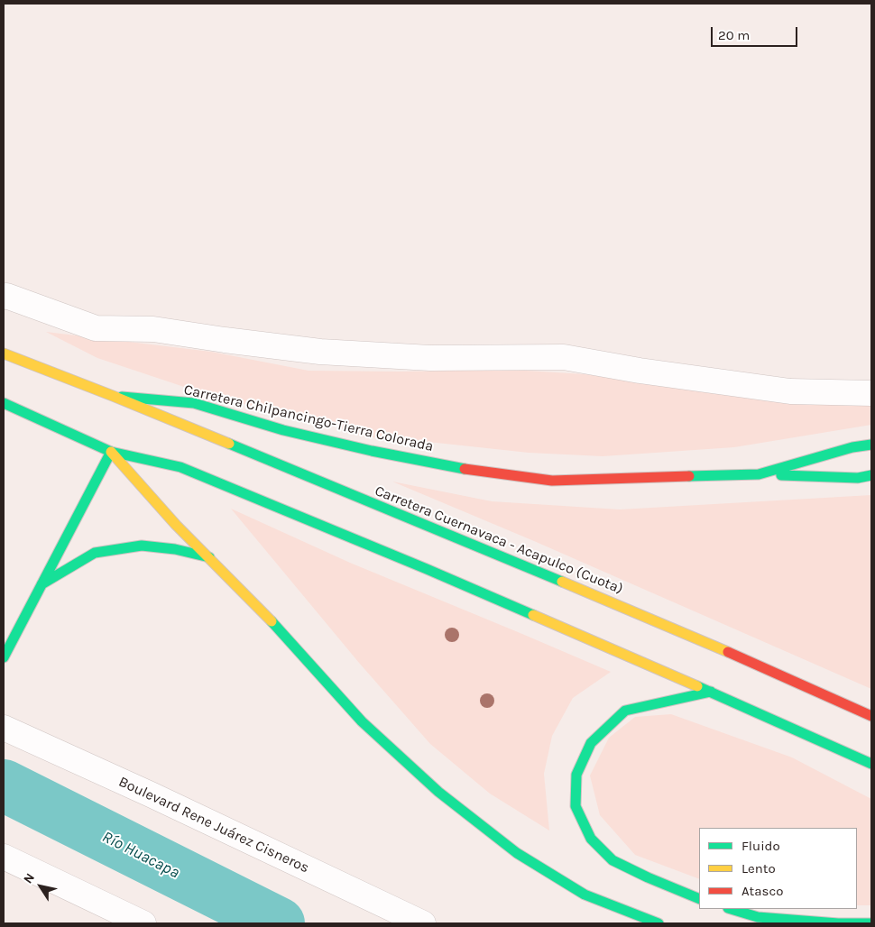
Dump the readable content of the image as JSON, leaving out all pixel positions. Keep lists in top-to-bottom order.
{
  "streets": {
    "main road": ["Carretera Chilpancingo-Tierra Colorada", "Carretera Cuernavaca - Acapulco (Cuota)"],
    "street": ["Boulevard Rene Juárez Cisneros"]
  },
  "crossings": [
    ["Carretera Chilpancingo-Tierra Colorada", "Carretera Cuernavaca - Acapulco (Cuota)"]
  ],
  "water": ["Río Huacapa"],
  "legend": ["Fluido", "Lento", "Atasco"],
  "scale_bar": "20 m",
  "north": "top left"
}
